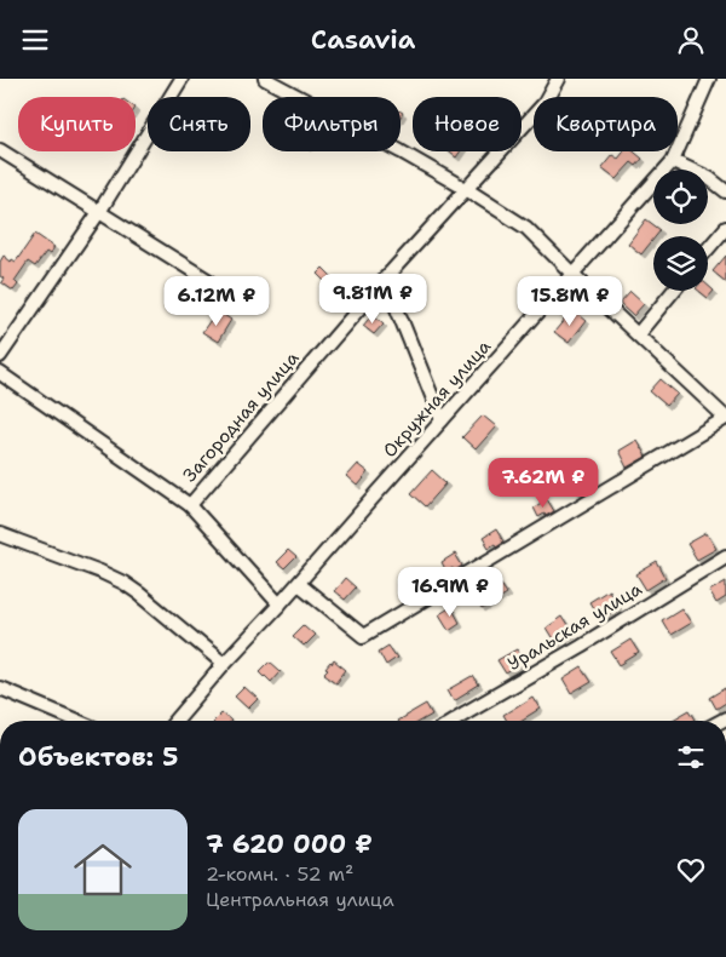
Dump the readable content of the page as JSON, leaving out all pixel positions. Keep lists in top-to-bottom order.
{
  "streets": {
    "street": ["Окружная улица", "Загородная улица", "Уральская улица"]
  },
  "page": {
    "header": "Casavia",
    "chip": [
      "Купить",
      "Снять",
      "Фильтры",
      "Новое",
      "Квартира"
    ],
    "price": [
      "9.81M ₽",
      "6.12M ₽",
      "15.8M ₽",
      "7.62M ₽",
      "16.9M ₽"
    ],
    "heading": "Объектов: 5",
    "list": [
      {
        "name": "7 620 000 ₽",
        "note": "2-комн. · 52 m² · Центральная улица"
      }
    ]
  }
}
